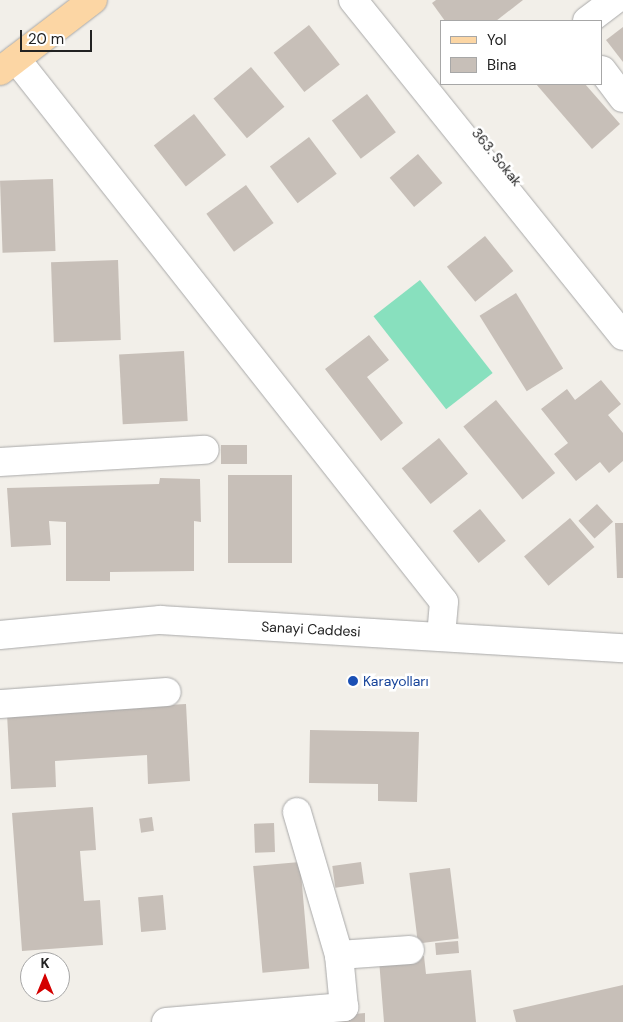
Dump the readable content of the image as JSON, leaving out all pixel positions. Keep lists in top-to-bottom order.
{
  "streets": {
    "street": ["363. Sokak", "Sanayi Caddesi"]
  },
  "places": ["Karayolları"],
  "legend": ["Yol", "Bina"],
  "scale_bar": "20 m",
  "north": "top"
}
